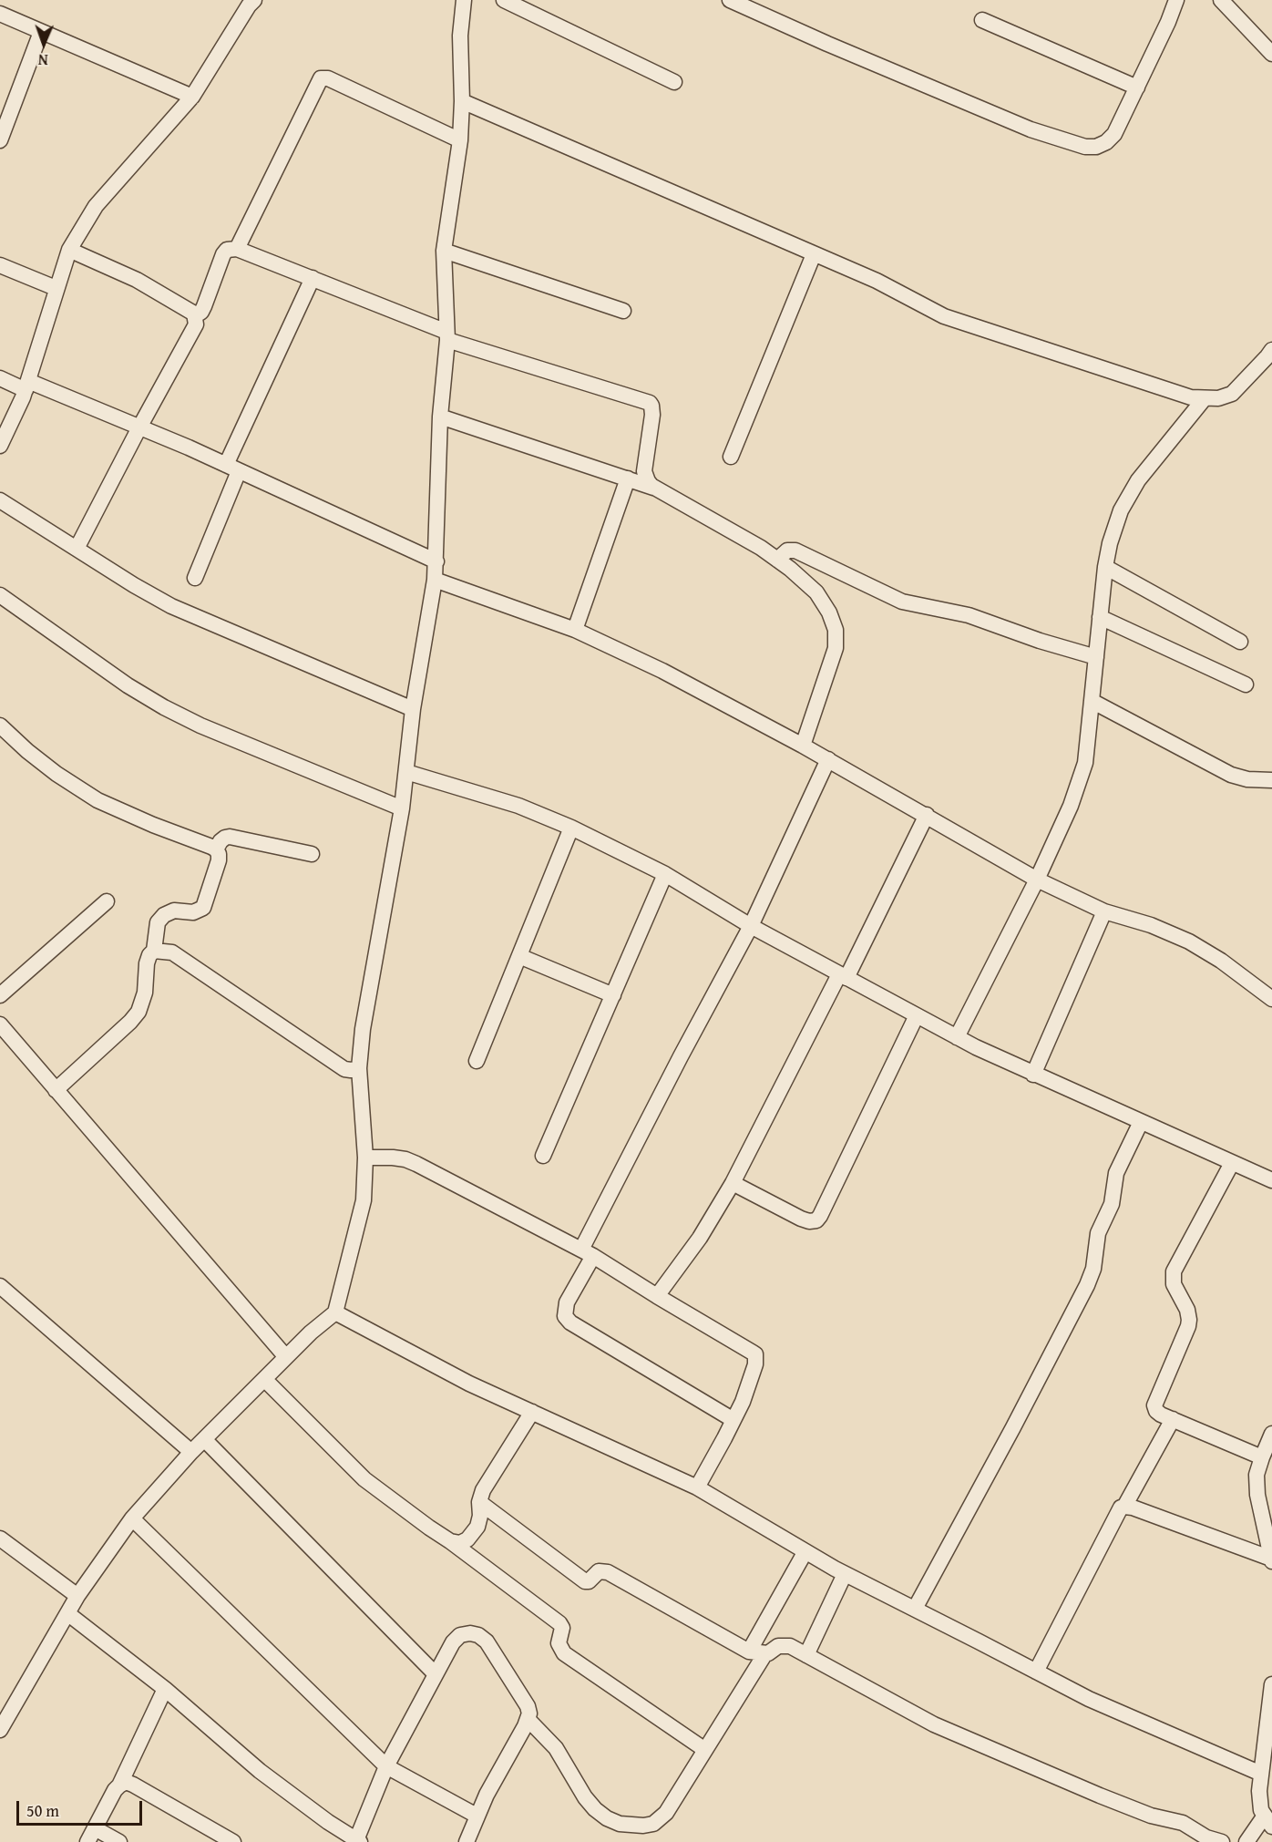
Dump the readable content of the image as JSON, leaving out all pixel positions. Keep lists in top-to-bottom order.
{
  "scale_bar": "50 m",
  "north": "bottom"
}
